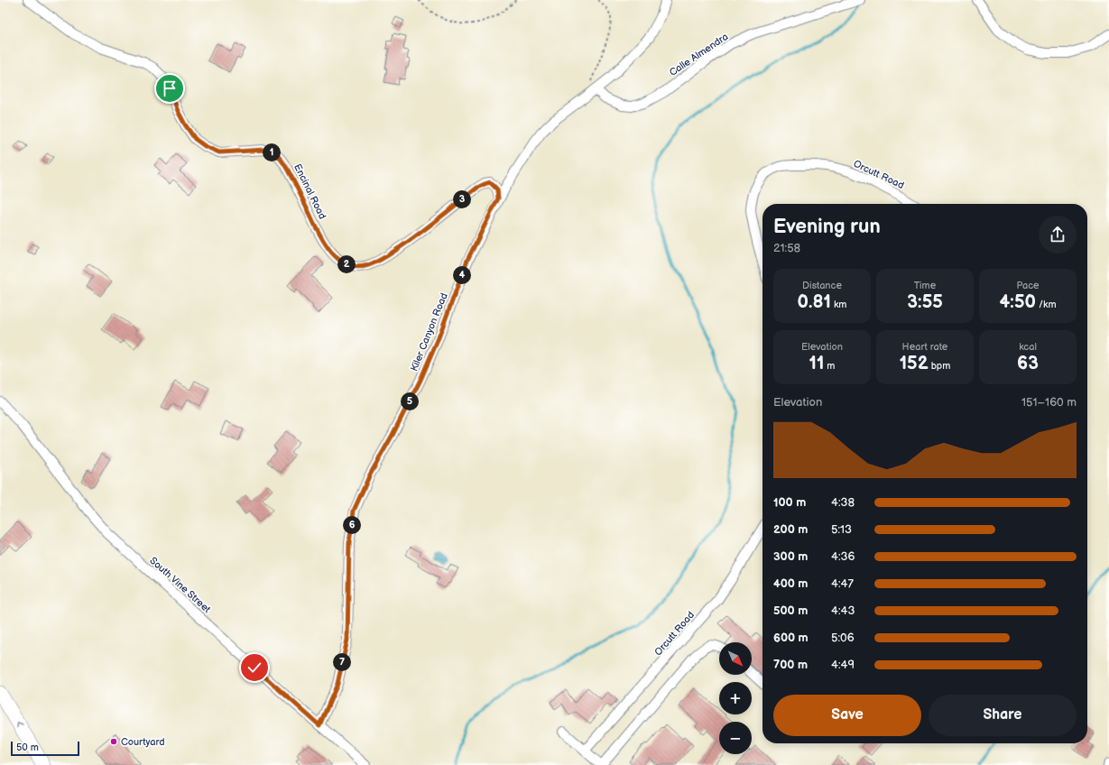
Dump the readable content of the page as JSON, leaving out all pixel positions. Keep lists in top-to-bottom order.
{
  "streets": {
    "street": [
      "Calle Almendra",
      "Orcutt Road",
      "Encinal Road",
      "Kiler Canyon Road",
      "South Vine Street"
    ]
  },
  "crossings": [
    ["Calle Almendra", "Kiler Canyon Road"],
    ["Encinal Road", "Kiler Canyon Road"],
    ["Kiler Canyon Road", "South Vine Street"]
  ],
  "places": ["Courtyard"],
  "scale_bar": "50 m",
  "north": "bottom right",
  "page": {
    "pins": [
      "1",
      "3",
      "2",
      "4",
      "5",
      "6",
      "7"
    ],
    "heading": ["Evening run", "21:58"],
    "stats": [
      ["Distance", "0.81 km"],
      ["Time", "3:55"],
      ["Pace", "4:50 /km"],
      ["Elevation", "11 m"],
      ["Heart rate", "152 bpm"],
      ["kcal", "63"]
    ],
    "chart": ["Elevation", "151–160 m"],
    "list": [
      {
        "name": "100 m",
        "note": "4:38"
      },
      {
        "name": "200 m",
        "note": "5:13"
      },
      {
        "name": "300 m",
        "note": "4:36"
      },
      {
        "name": "400 m",
        "note": "4:47"
      },
      {
        "name": "500 m",
        "note": "4:43"
      },
      {
        "name": "600 m",
        "note": "5:06"
      },
      {
        "name": "700 m",
        "note": "4:49"
      }
    ],
    "map_buttons": ["+", "−"],
    "buttons": ["Save", "Share"],
    "scale": "50 m"
  }
}
